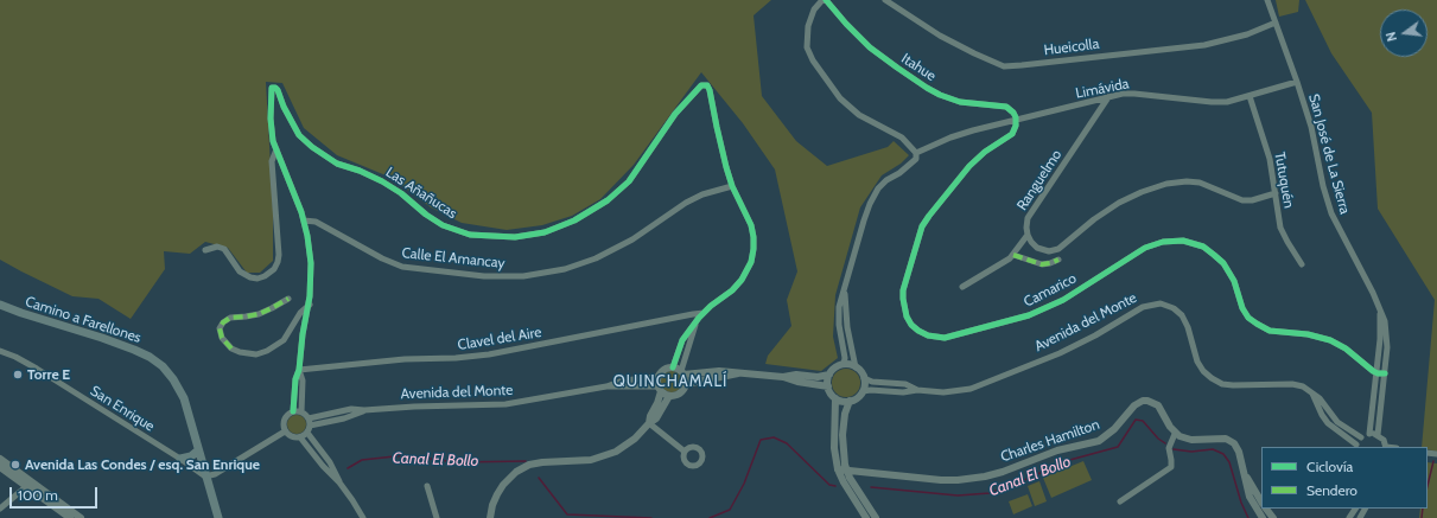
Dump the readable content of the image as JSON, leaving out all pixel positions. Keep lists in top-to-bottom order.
{
  "streets": {
    "main road": ["Camino a Farellones"],
    "street": [
      "Hueicolla",
      "Itahue",
      "Limávida",
      "San José de La Sierra",
      "Ranguelmo",
      "Tutuquén",
      "Las Añañucas",
      "Calle El Amancay",
      "Camarico",
      "Avenida del Monte",
      "Clavel del Aire",
      "San Enrique",
      "Charles Hamilton"
    ]
  },
  "crossings": [
    ["Hueicolla", "San José de La Sierra"],
    ["Itahue", "Limávida"],
    ["Itahue", "Camarico"],
    ["Limávida", "San José de La Sierra"],
    ["Limávida", "Ranguelmo"],
    ["Limávida", "Tutuquén"],
    ["Limávida", "Camarico"],
    ["San José de La Sierra", "Camarico"],
    ["Las Añañucas", "Calle El Amancay"],
    ["Camino a Farellones", "San Enrique"]
  ],
  "districts": ["QUINCHAMALÍ"],
  "water": ["Canal El Bollo"],
  "places": ["Torre E", "Avenida Las Condes / esq. San Enrique"],
  "legend": ["Ciclovía", "Sendero"],
  "scale_bar": "100 m",
  "north": "left"
}
